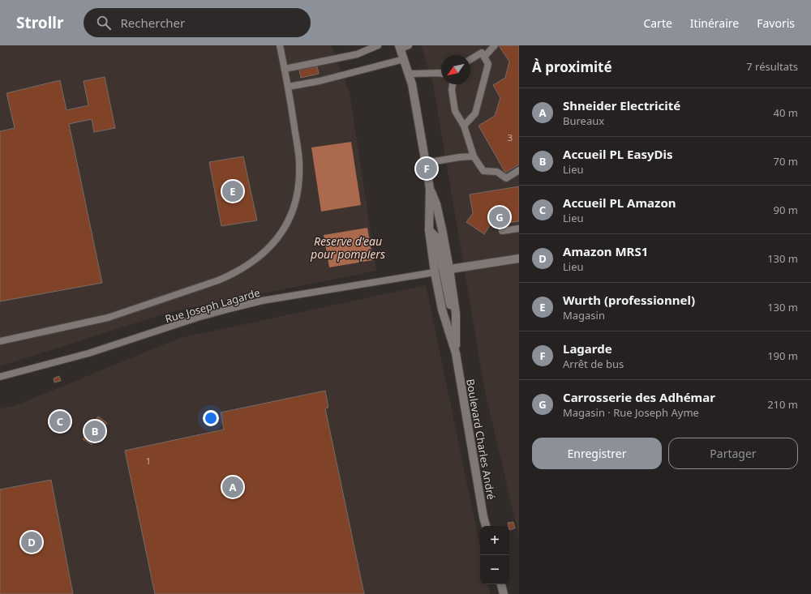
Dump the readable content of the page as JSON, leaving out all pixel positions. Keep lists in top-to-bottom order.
{
  "streets": {
    "street": ["Boulevard Charles André"],
    "lane": ["Rue Joseph Lagarde"]
  },
  "crossings": [
    ["Rue Joseph Lagarde", "Boulevard Charles André"]
  ],
  "water": ["Reserve d'eau pour pompiers"],
  "house_numbers": ["3", "1"],
  "north": "bottom left",
  "page": {
    "header": "Strollr",
    "search": "Rechercher",
    "nav": ["Carte", "Itinéraire", "Favoris"],
    "heading": ["À proximité", "7 résultats"],
    "list": [
      {
        "mark": "A",
        "name": "Shneider Electricité",
        "note": "Bureaux",
        "value": "40 m"
      },
      {
        "mark": "B",
        "name": "Accueil PL EasyDis",
        "note": "Lieu",
        "value": "70 m"
      },
      {
        "mark": "C",
        "name": "Accueil PL Amazon",
        "note": "Lieu",
        "value": "90 m"
      },
      {
        "mark": "D",
        "name": "Amazon MRS1",
        "note": "Lieu",
        "value": "130 m"
      },
      {
        "mark": "E",
        "name": "Wurth (professionnel)",
        "note": "Magasin",
        "value": "130 m"
      },
      {
        "mark": "F",
        "name": "Lagarde",
        "note": "Arrêt de bus",
        "value": "190 m"
      },
      {
        "mark": "G",
        "name": "Carrosserie des Adhémar",
        "note": "Magasin · Rue Joseph Ayme",
        "value": "210 m"
      }
    ],
    "pins": [
      "F",
      "E",
      "G",
      "C",
      "B",
      "A",
      "D"
    ],
    "buttons": ["Enregistrer", "Partager"],
    "map_buttons": ["+", "−"]
  }
}
